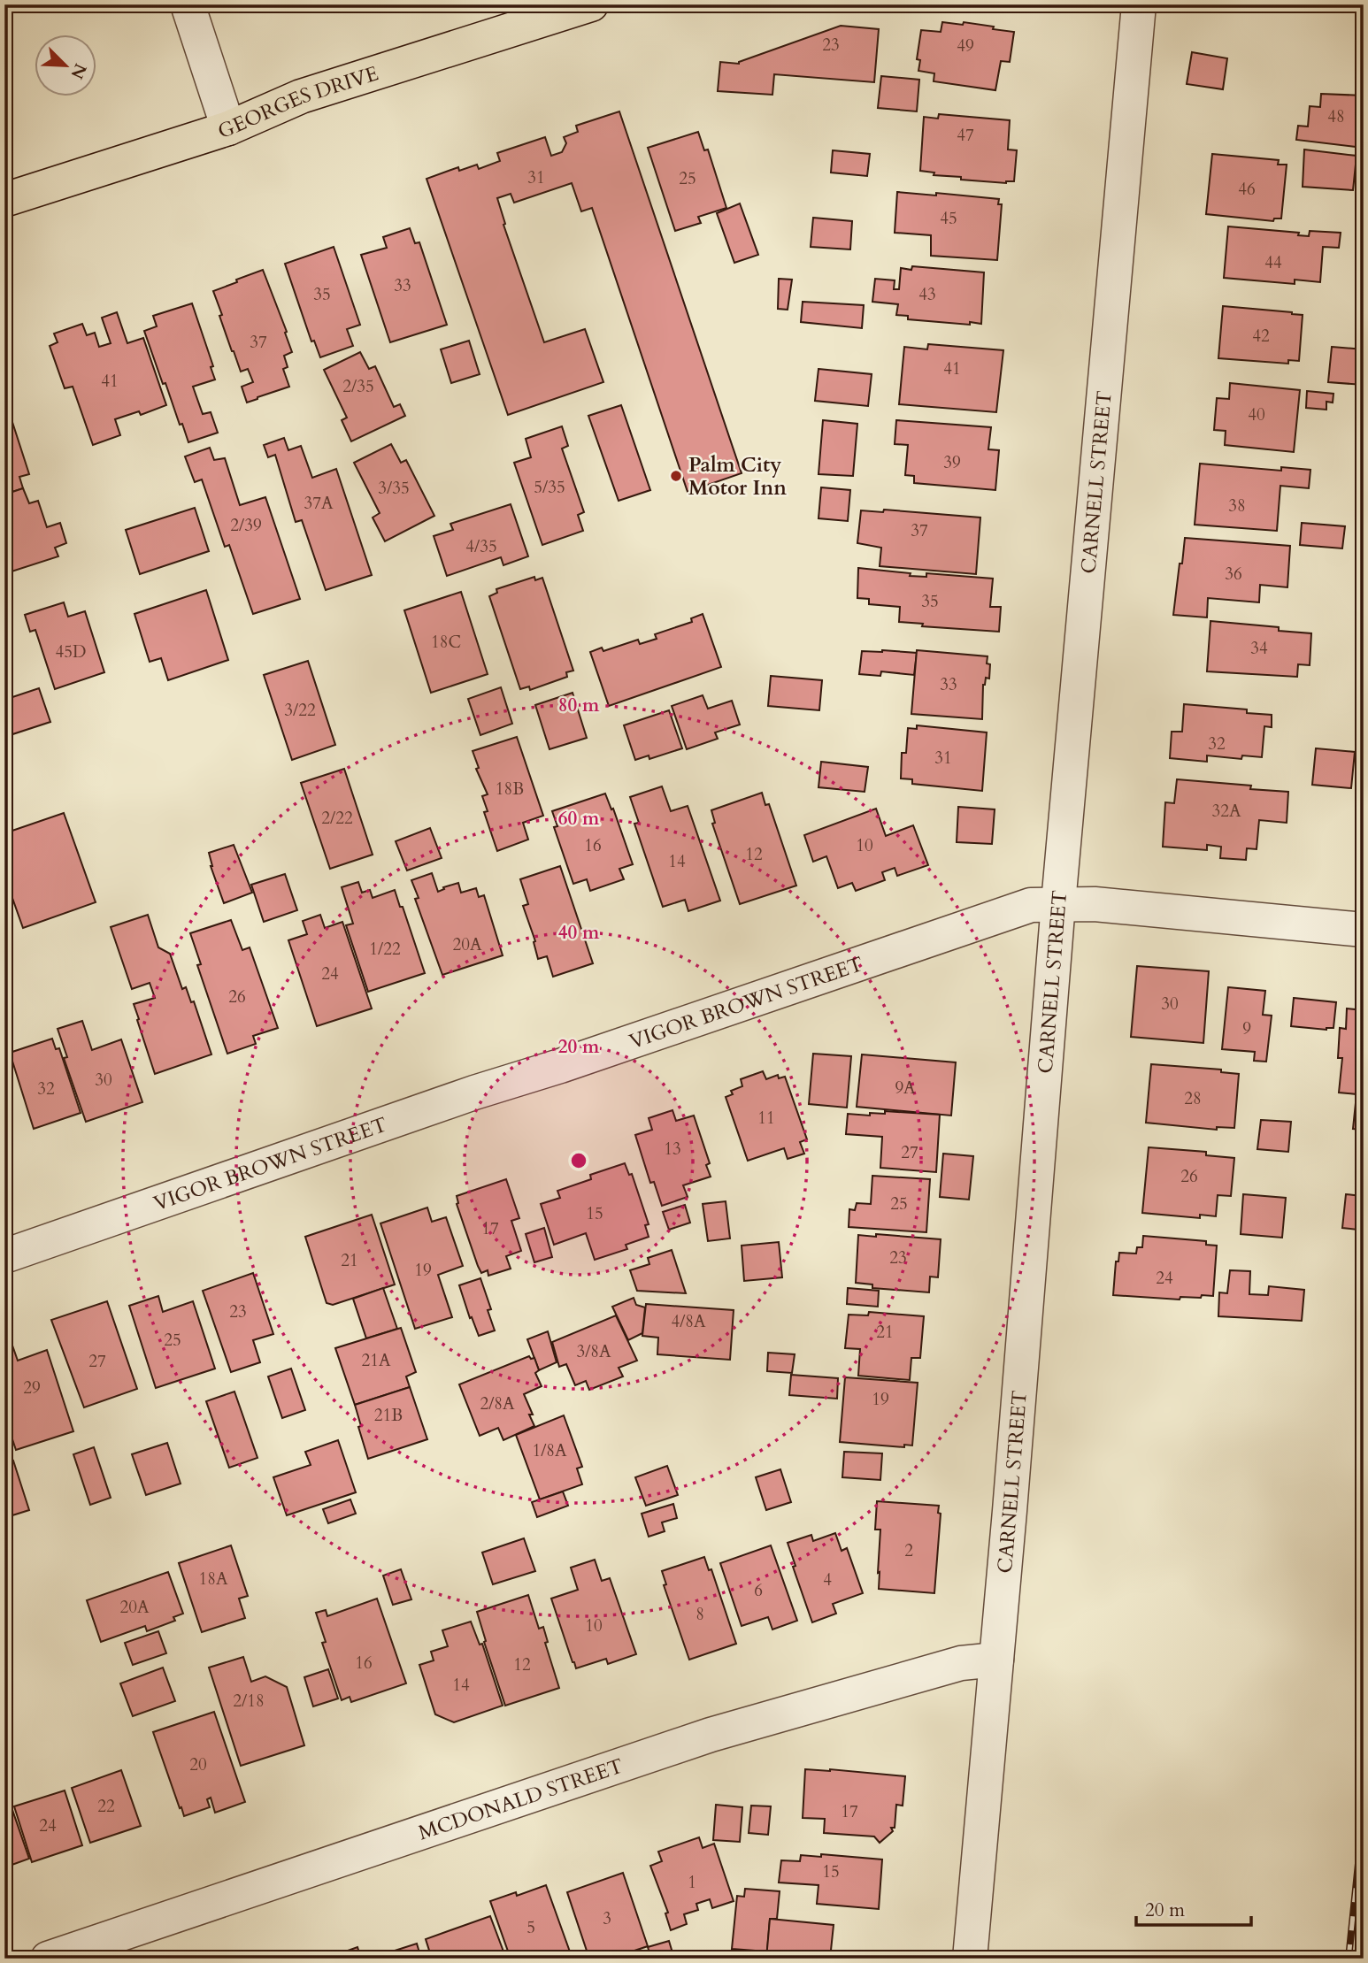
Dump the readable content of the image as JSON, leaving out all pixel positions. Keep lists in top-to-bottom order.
{
  "streets": {
    "main road": ["GEORGES DRIVE"],
    "street": ["CARNELL STREET", "VIGOR BROWN STREET", "MCDONALD STREET"]
  },
  "crossings": [
    ["CARNELL STREET", "VIGOR BROWN STREET"],
    ["CARNELL STREET", "MCDONALD STREET"]
  ],
  "places": ["Palm City Motor Inn"],
  "house_numbers": [
    "23",
    "49",
    "48",
    "47",
    "31",
    "25",
    "46",
    "45",
    "44",
    "33",
    "35",
    "43",
    "42",
    "37",
    "41",
    "41",
    "2/35",
    "40",
    "39",
    "5/35",
    "3/35",
    "37A",
    "38",
    "2/39",
    "37",
    "4/35",
    "36",
    "35",
    "18C",
    "34",
    "45D",
    "33",
    "3/22",
    "32",
    "31",
    "18B",
    "32A",
    "2/22",
    "16",
    "10",
    "12",
    "14",
    "20A",
    "1/22",
    "24",
    "26",
    "30",
    "9",
    "30",
    "9A",
    "32",
    "28",
    "11",
    "13",
    "27",
    "26",
    "25",
    "15",
    "17",
    "23",
    "21",
    "19",
    "24",
    "23",
    "4/8A",
    "21",
    "25",
    "3/8A",
    "21A",
    "27",
    "29",
    "19",
    "2/8A",
    "21B",
    "1/8A",
    "2",
    "18A",
    "4",
    "6",
    "20A",
    "8",
    "10",
    "16",
    "12",
    "14",
    "2/18",
    "20",
    "22",
    "17",
    "24",
    "15",
    "1",
    "3",
    "5"
  ],
  "scale_bar": "20 m",
  "north": "bottom right",
  "rings": [
    "80 m",
    "60 m",
    "40 m",
    "20 m"
  ]
}
